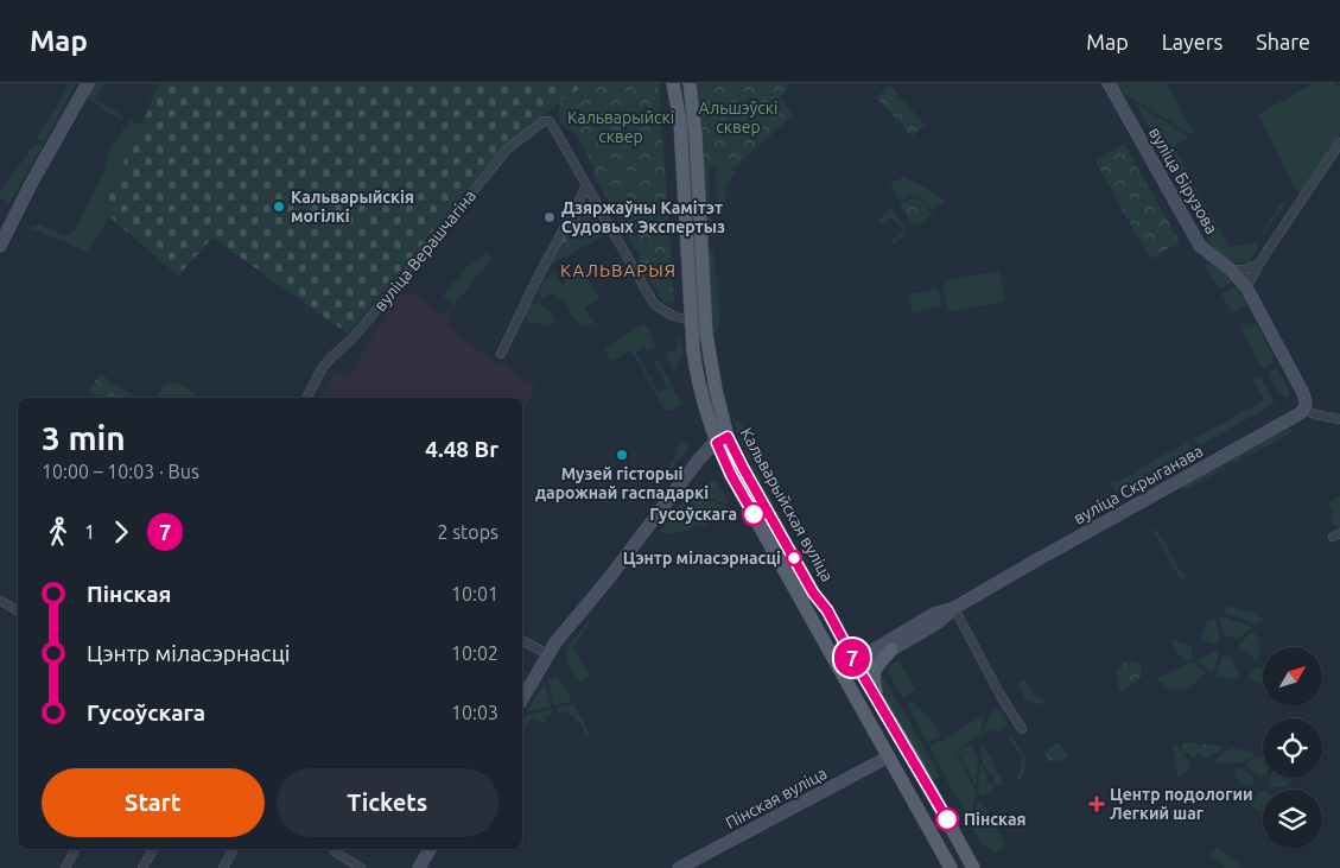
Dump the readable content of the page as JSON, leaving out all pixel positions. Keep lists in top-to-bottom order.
{
  "streets": {
    "main road": ["Кальварыйская вуліца"],
    "street": [
      "вуліца Бірузова",
      "вуліца Верашчагіна",
      "вуліца Скрыганава",
      "Пінская вуліца"
    ]
  },
  "crossings": [
    ["вуліца Бірузова", "вуліца Скрыганава"],
    ["вуліца Скрыганава", "Кальварыйская вуліца"],
    ["Кальварыйская вуліца", "Пінская вуліца"]
  ],
  "districts": ["КАЛЬВАРЫЯ"],
  "parks": ["Альшэўскі сквер", "Кальварыйскі сквер"],
  "places": {
    "other": [
      "Кальварыйскія могілкі",
      "Дзяржаўны Камітэт Судовых Экспертыз",
      "Музей гісторыі дарожнай гаспадаркі",
      "Гусоўскага",
      "Цэнтр міласэрнасці",
      "Пінская"
    ],
    "health": ["Центр подологии Легкий шаг"]
  },
  "lines": ["bus line 7"],
  "north": "top right",
  "page": {
    "header": "Map",
    "nav": ["Map", "Layers", "Share"],
    "on_map": "7",
    "heading": ["3 min", "10:00 – 10:03 · Bus", "4.48 Br"],
    "legs": ["1", "7", "2 stops"],
    "list": [
      {
        "name": "Пінская",
        "value": "10:01"
      },
      {
        "name": "Цэнтр міласэрнасці",
        "value": "10:02"
      },
      {
        "name": "Гусоўскага",
        "value": "10:03"
      }
    ],
    "buttons": ["Start", "Tickets"]
  }
}
